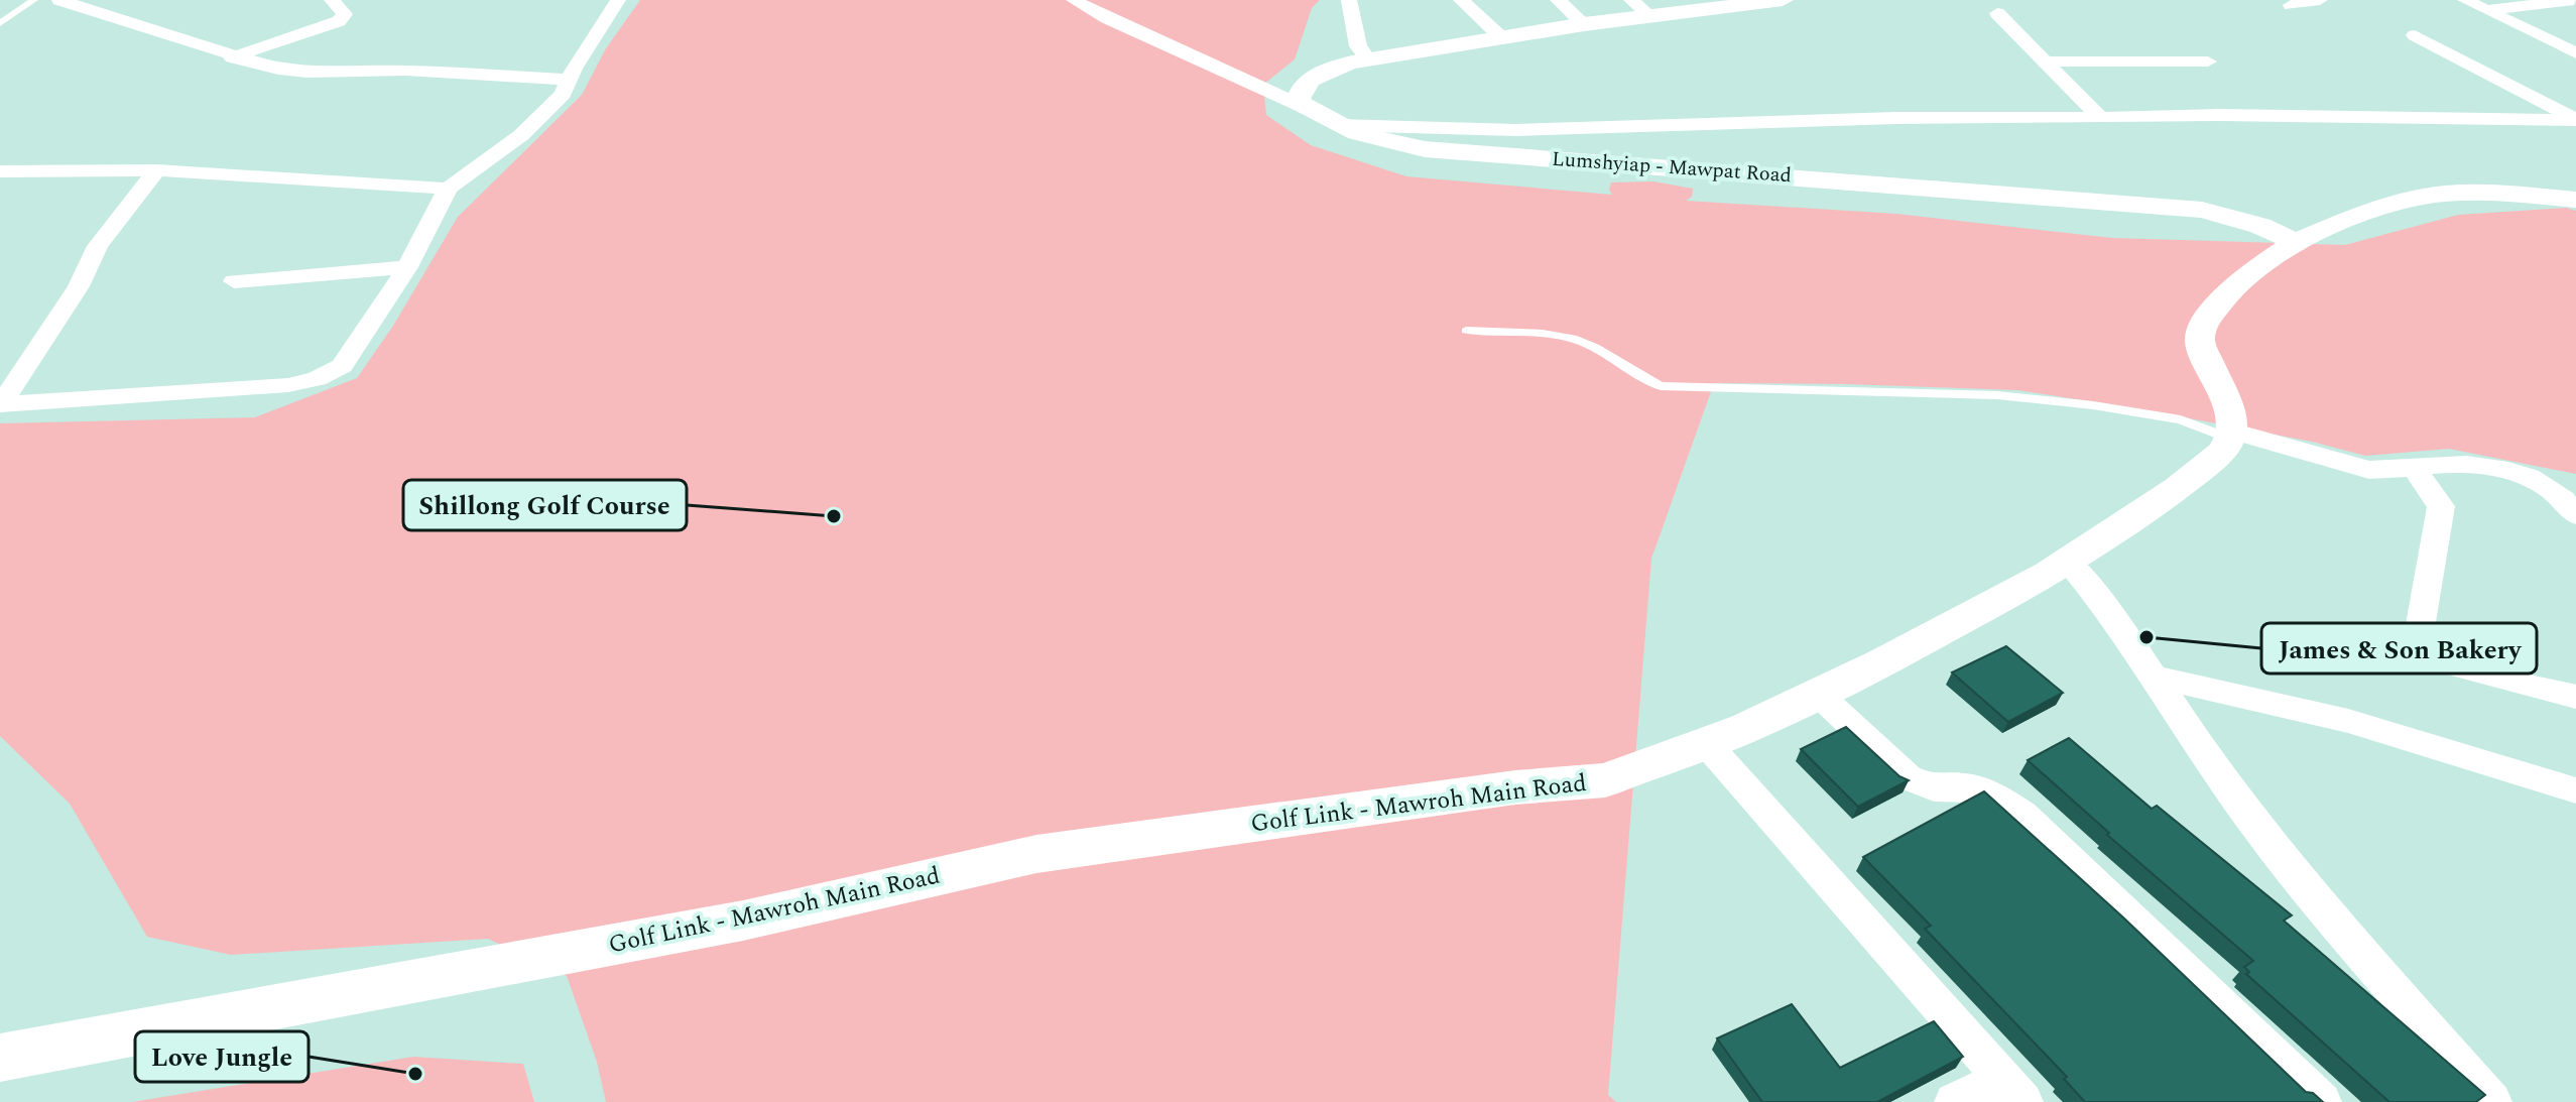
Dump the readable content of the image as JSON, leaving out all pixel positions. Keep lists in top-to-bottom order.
{
  "streets": {
    "street": ["Lumshyiap - Mawpat Road", "Golf Link - Mawroh Main Road"]
  },
  "places": ["Shillong Golf Course", "James & Son Bakery", "Love Jungle"]
}
